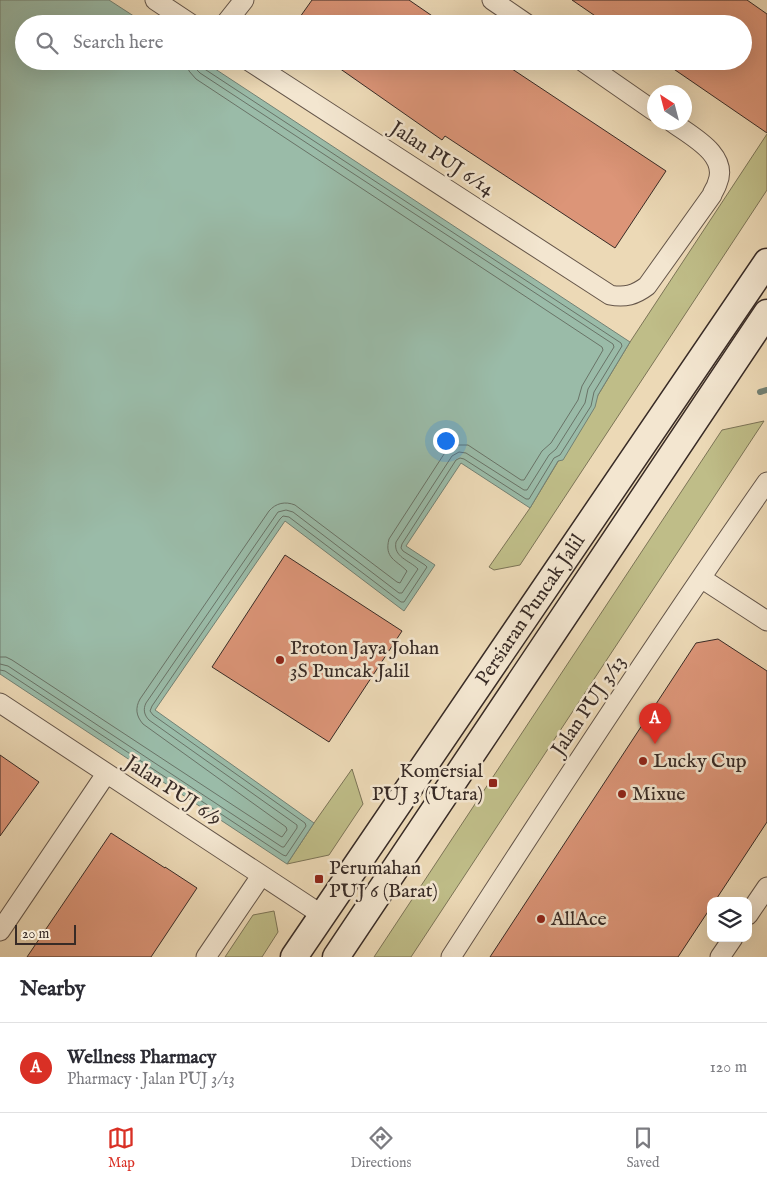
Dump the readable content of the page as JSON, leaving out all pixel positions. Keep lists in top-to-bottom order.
{
  "streets": {
    "main road": ["Persiaran Puncak Jalil"],
    "street": ["Jalan PUJ 6/14", "Jalan PUJ 3/13", "Jalan PUJ 6/9"]
  },
  "crossings": [
    ["Persiaran Puncak Jalil", "Jalan PUJ 6/9"]
  ],
  "places": {
    "other": [
      "Proton Jaya Johan 3S Puncak Jalil",
      "Lucky Cup",
      "Mixue",
      "AllAce"
    ],
    "transit": ["Komersial PUJ 3 (Utara)", "Perumahan PUJ 6 (Barat)"]
  },
  "scale_bar": "20 m",
  "north": "top left",
  "page": {
    "search": "Search here",
    "pins": "A",
    "scale": "20 m",
    "heading": "Nearby",
    "list": [
      {
        "mark": "A",
        "name": "Wellness Pharmacy",
        "note": "Pharmacy · Jalan PUJ 3/13",
        "value": "120 m"
      }
    ],
    "nav": ["Map", "Directions", "Saved"]
  }
}
